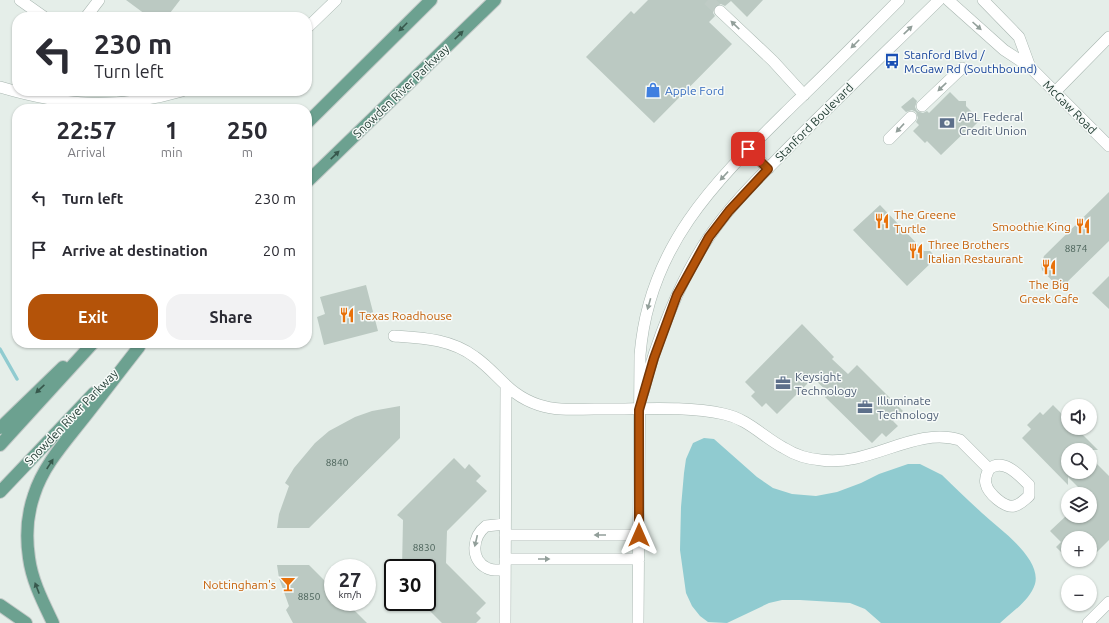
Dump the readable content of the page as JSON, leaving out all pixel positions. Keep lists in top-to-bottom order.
{
  "streets": {
    "main road": ["Snowden River Parkway"],
    "street": ["McGaw Road", "Stanford Boulevard"]
  },
  "places": {
    "bus stop": ["Stanford Blvd / McGaw Rd (Southbound)"],
    "shop": ["Apple Ford"],
    "bank": ["APL Federal Credit Union"],
    "restaurant": [
      "The Greene Turtle",
      "Smoothie King",
      "Three Brothers Italian Restaurant",
      "The Big Greek Cafe",
      "Texas Roadhouse"
    ],
    "office": ["Keysight Technology", "Illuminate Technology"],
    "bar": ["Nottingham's"]
  },
  "house_numbers": [
    "8874",
    "8840",
    "8830",
    "8850"
  ],
  "page": {
    "turn": ["230 m", "Turn left"],
    "eta": [
      "22:57",
      "Arrival",
      "1",
      "min",
      "250",
      "m"
    ],
    "list": [
      {
        "name": "Turn left",
        "value": "230 m"
      },
      {
        "name": "Arrive at destination",
        "value": "20 m"
      }
    ],
    "buttons": ["Exit", "Share"],
    "map_buttons": ["+", "−"],
    "speed": "27 km/h",
    "limit": "30"
  }
}
